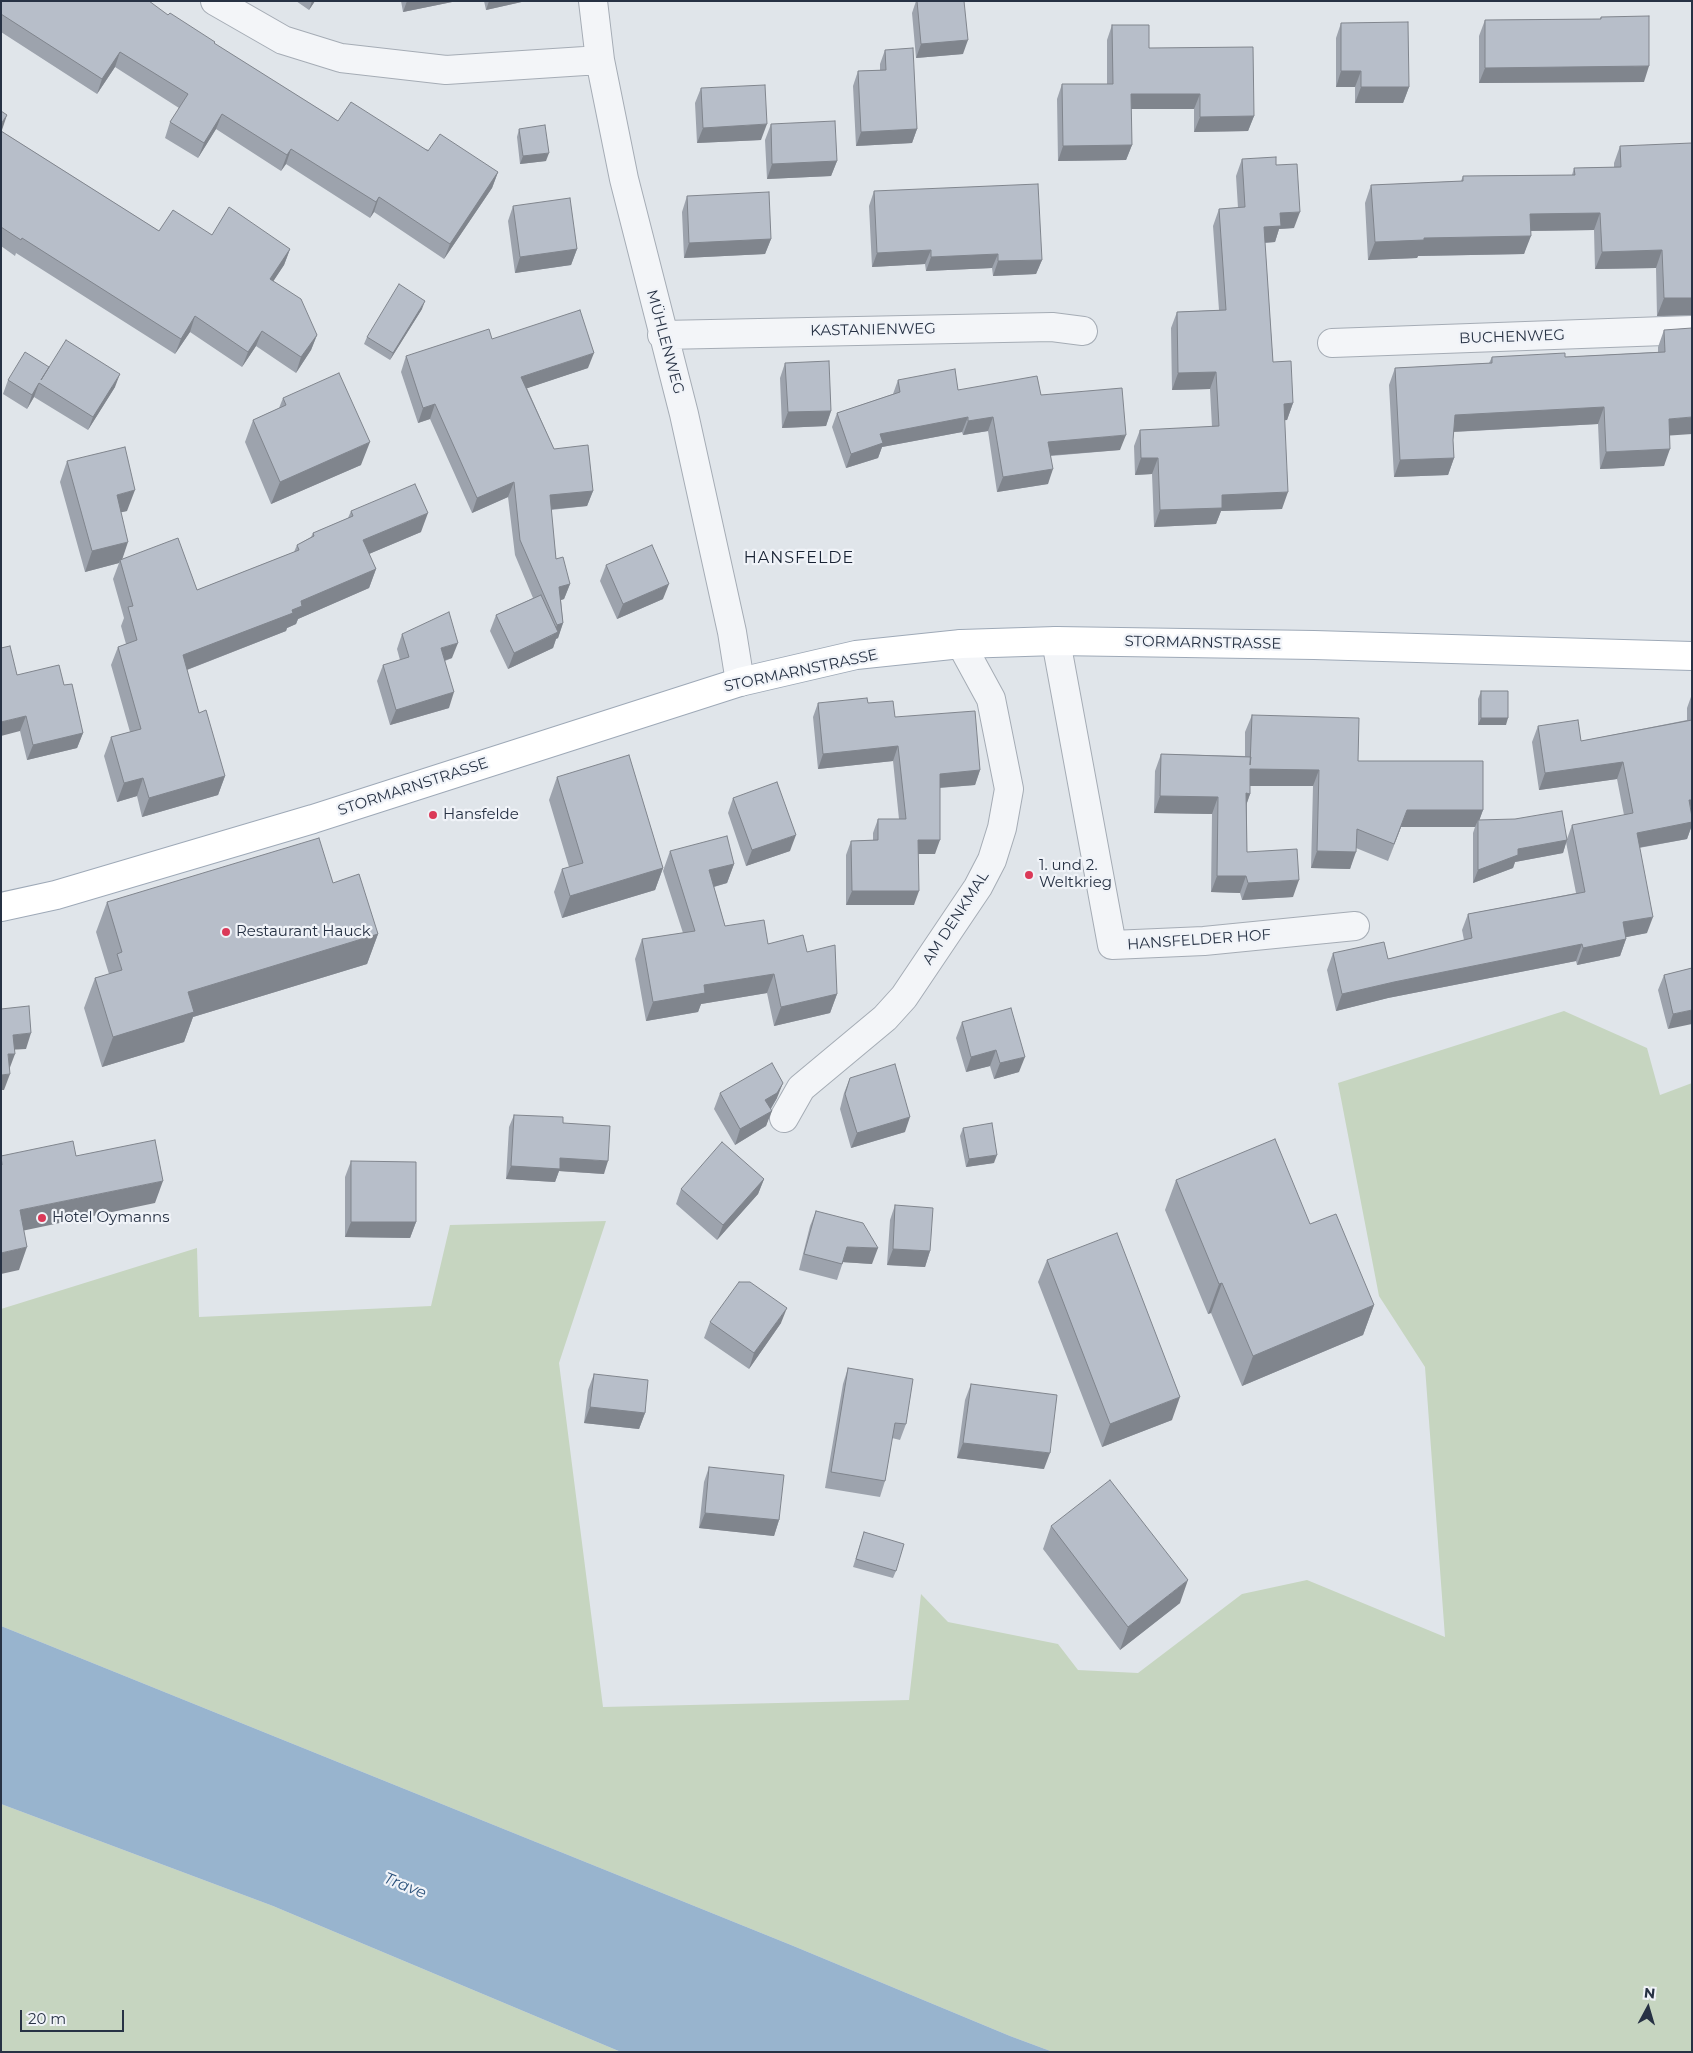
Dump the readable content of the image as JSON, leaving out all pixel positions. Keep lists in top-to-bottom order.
{
  "streets": {
    "main road": ["STORMARNSTRASSE"],
    "street": [
      "KASTANIENWEG",
      "BUCHENWEG",
      "MÜHLENWEG",
      "AM DENKMAL",
      "HANSFELDER HOF"
    ]
  },
  "crossings": [
    ["KASTANIENWEG", "MÜHLENWEG"],
    ["MÜHLENWEG", "STORMARNSTRASSE"],
    ["STORMARNSTRASSE", "AM DENKMAL"],
    ["STORMARNSTRASSE", "HANSFELDER HOF"]
  ],
  "districts": ["HANSFELDE"],
  "water": ["Trave"],
  "places": [
    "Hansfelde",
    "1. und 2. Weltkrieg",
    "Restaurant Hauck",
    "Hotel Oymanns"
  ],
  "scale_bar": "20 m",
  "north": "top"
}
